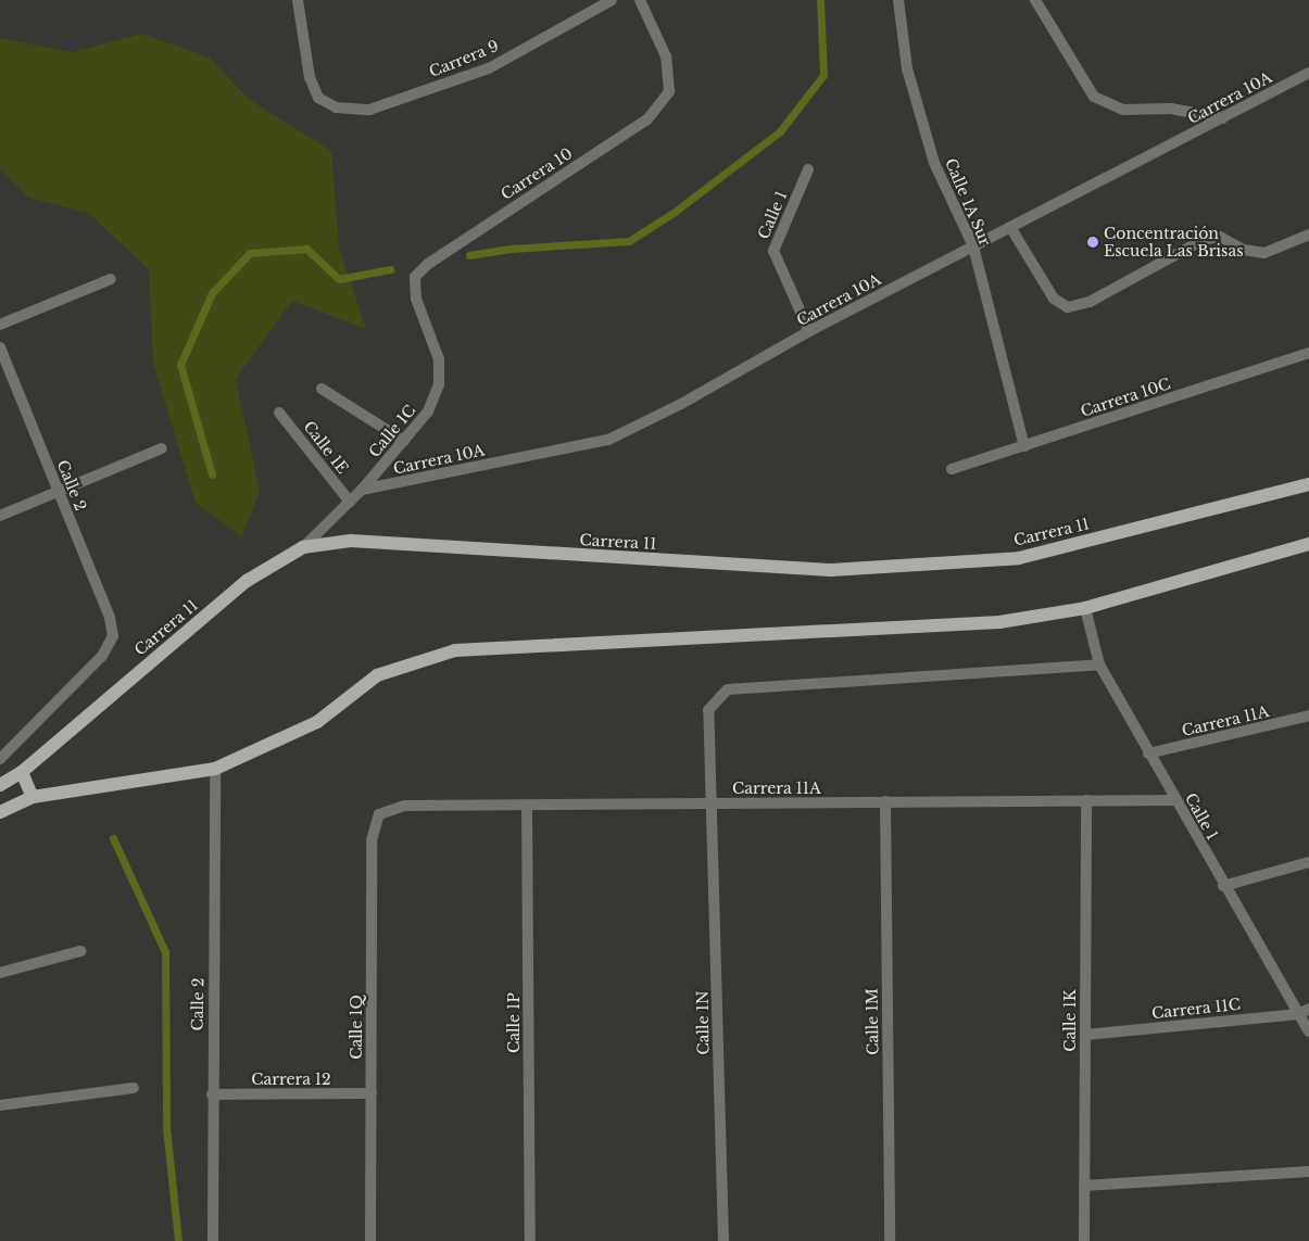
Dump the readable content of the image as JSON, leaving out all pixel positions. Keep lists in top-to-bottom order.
{
  "streets": {
    "main road": ["Carrera 11"],
    "street": [
      "Carrera 9",
      "Carrera 10A",
      "Carrera 10",
      "Calle 1A Sur",
      "Calle 1",
      "Carrera 10C",
      "Calle 1C",
      "Calle 1E",
      "Calle 2",
      "Carrera 11A",
      "Carrera 11C",
      "Calle 1K",
      "Calle 1M",
      "Calle 1P",
      "Calle 1N",
      "Calle 1Q",
      "Carrera 12"
    ]
  },
  "crossings": [
    ["Carrera 10A", "Calle 1A Sur"],
    ["Carrera 10A", "Calle 1"],
    ["Carrera 10A", "Calle 1C"],
    ["Carrera 10", "Calle 1C"],
    ["Calle 1A Sur", "Carrera 10C"],
    ["Calle 1", "Carrera 11A"],
    ["Calle 1", "Carrera 11C"],
    ["Calle 1", "Calle 1N"],
    ["Calle 1C", "Calle 1E"],
    ["Calle 1C", "Carrera 11"],
    ["Calle 2", "Carrera 12"],
    ["Carrera 11A", "Calle 1K"],
    ["Carrera 11A", "Calle 1M"],
    ["Carrera 11A", "Calle 1P"],
    ["Carrera 11A", "Calle 1N"],
    ["Carrera 11A", "Calle 1Q"],
    ["Carrera 11C", "Calle 1K"],
    ["Calle 1Q", "Carrera 12"]
  ],
  "places": ["Concentración Escuela Las Brisas"]
}
